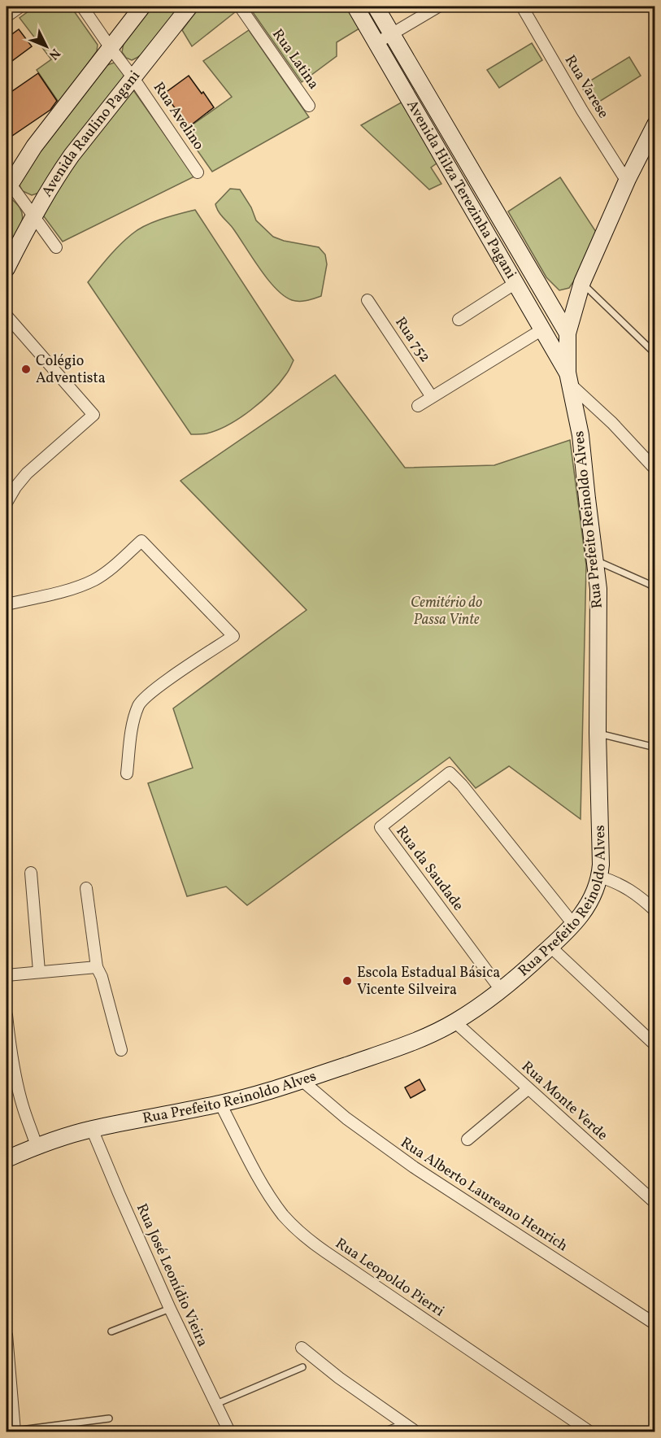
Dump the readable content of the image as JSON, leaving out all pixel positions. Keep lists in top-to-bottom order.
{
  "streets": {
    "main road": ["Avenida Raulino Pagani", "Avenida Hilza Terezinha Pagani", "Rua Prefeito Reinoldo Alves"],
    "street": [
      "Rua Latina",
      "Rua Varese",
      "Rua Avelino",
      "Rua 752",
      "Rua da Saudade",
      "Rua Monte Verde",
      "Rua Alberto Laureano Henrich",
      "Rua José Leonídio Vieira",
      "Rua Leopoldo Pierri"
    ]
  },
  "crossings": [
    ["Rua Avelino", "Avenida Raulino Pagani"],
    ["Avenida Hilza Terezinha Pagani", "Rua Prefeito Reinoldo Alves"],
    ["Rua Prefeito Reinoldo Alves", "Rua da Saudade"],
    ["Rua Prefeito Reinoldo Alves", "Rua Monte Verde"],
    ["Rua Prefeito Reinoldo Alves", "Rua Alberto Laureano Henrich"],
    ["Rua Prefeito Reinoldo Alves", "Rua José Leonídio Vieira"],
    ["Rua Prefeito Reinoldo Alves", "Rua Leopoldo Pierri"]
  ],
  "parks": ["Cemitério do Passa Vinte"],
  "places": ["Colégio Adventista", "Escola Estadual Básica Vicente Silveira"],
  "north": "bottom right"
}
